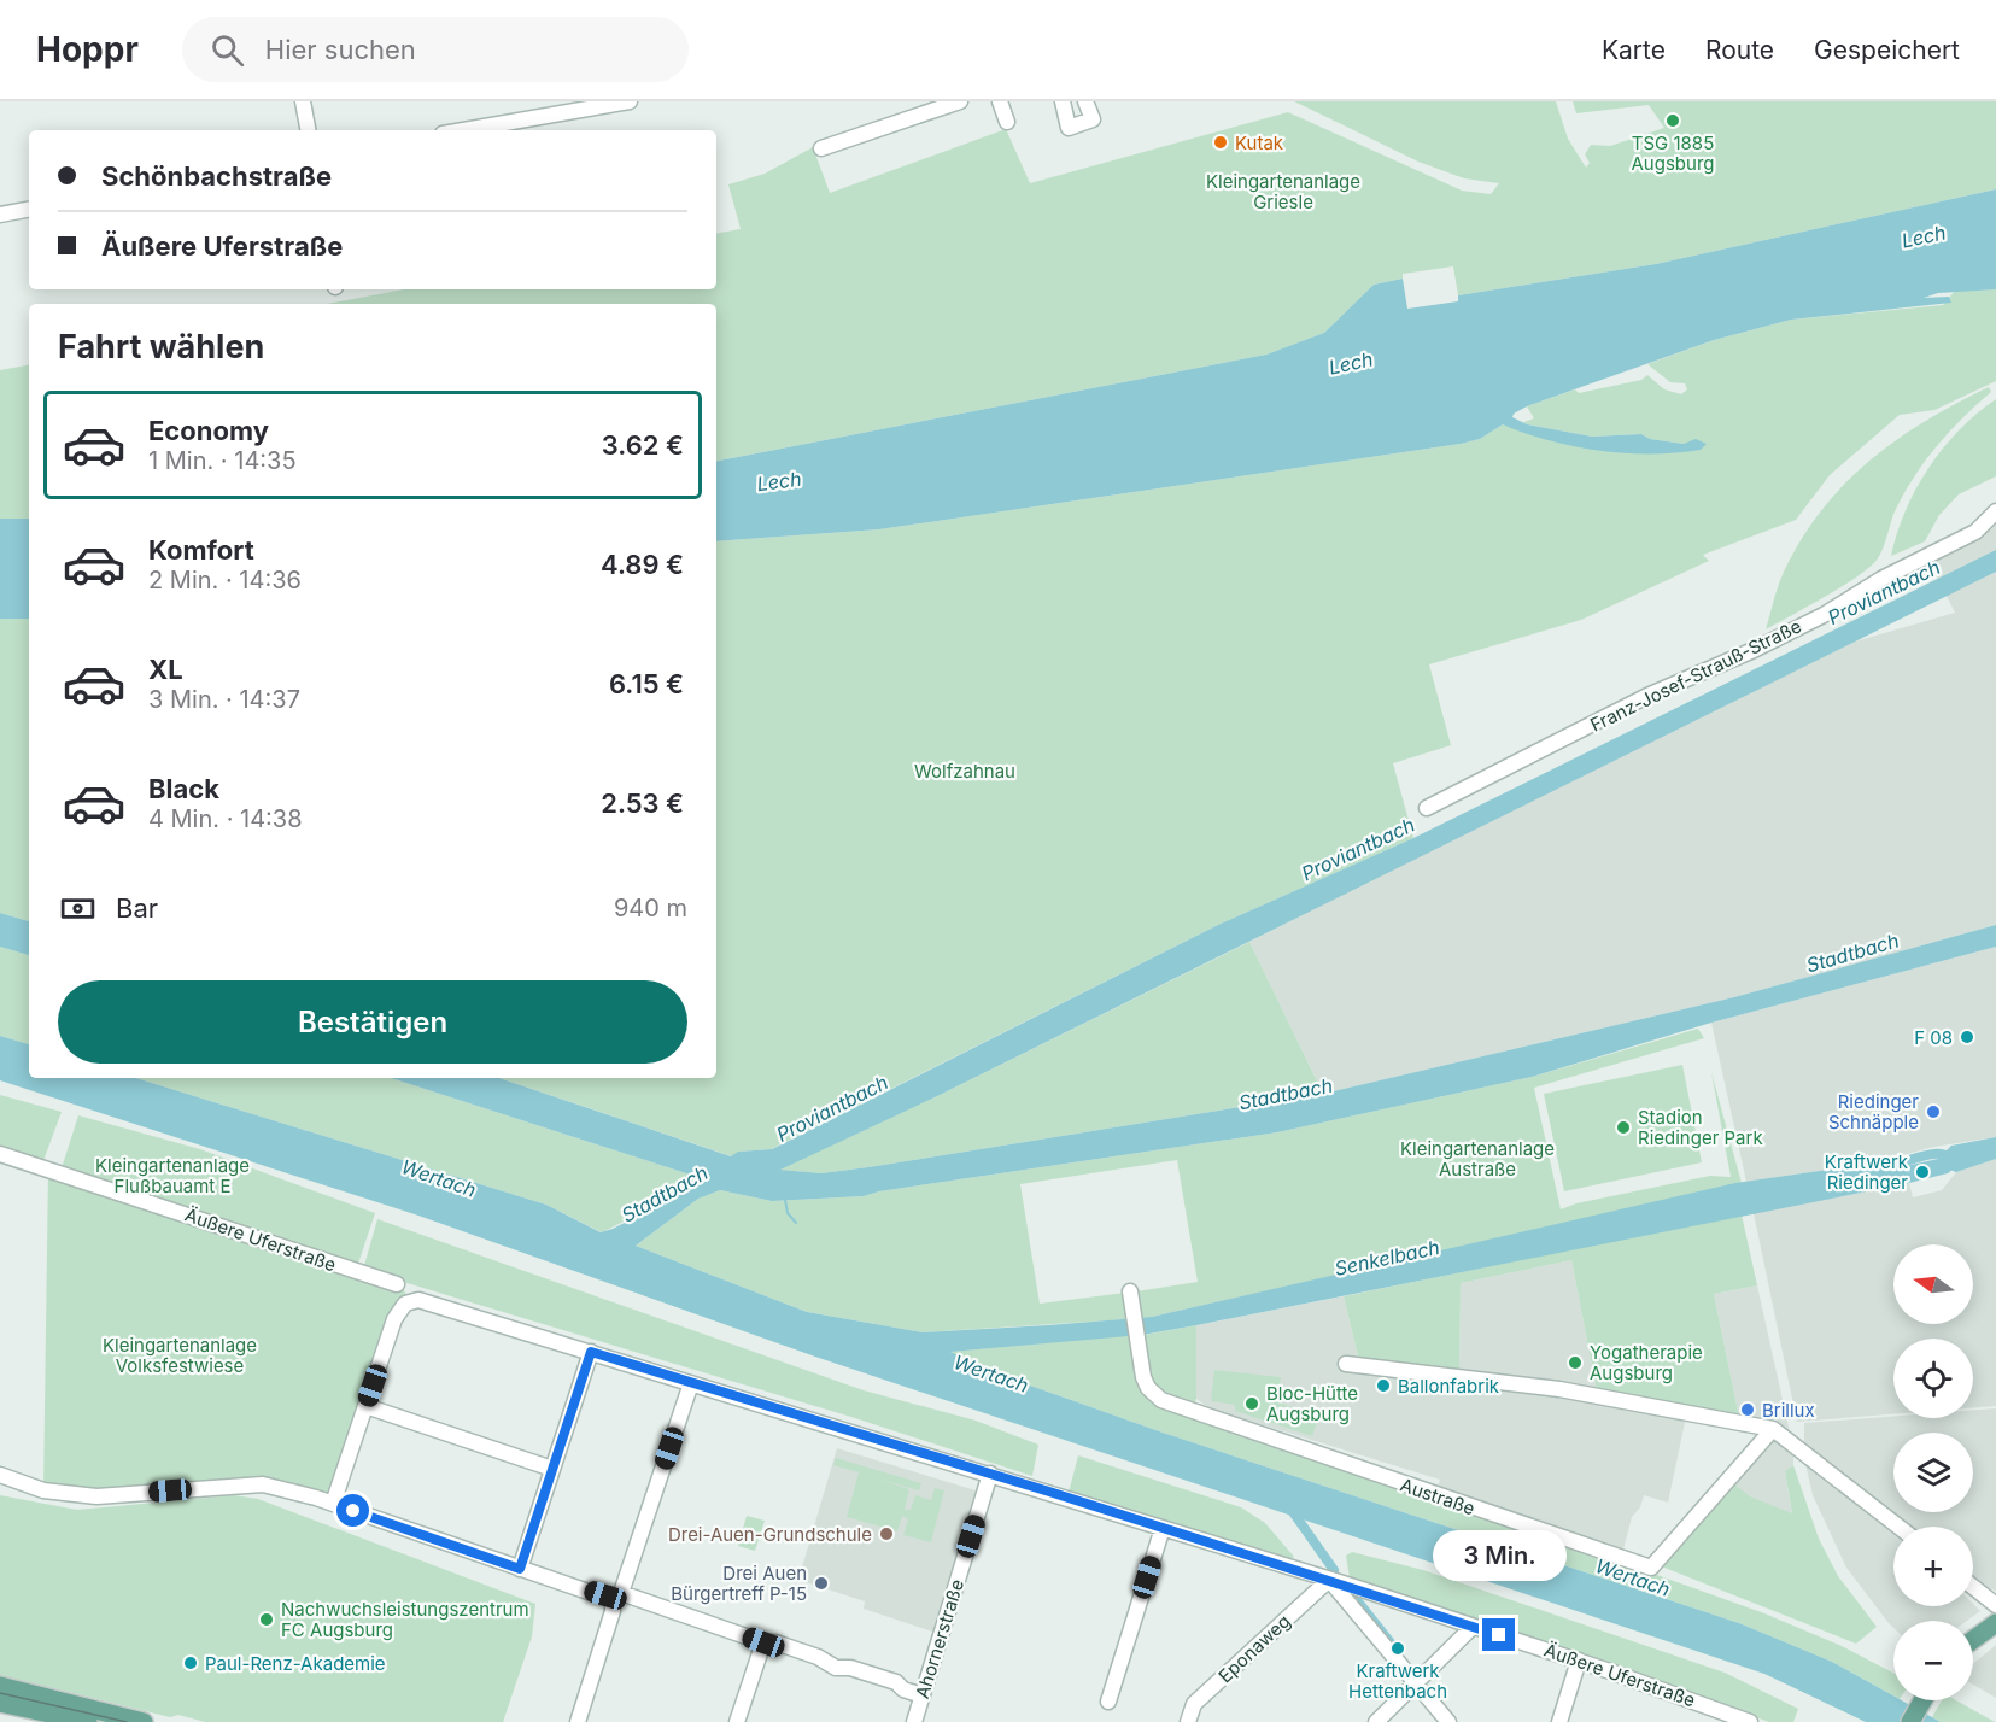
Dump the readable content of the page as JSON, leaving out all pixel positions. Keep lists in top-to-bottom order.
{
  "streets": {
    "street": [
      "Franz-Josef-Strauß-Straße",
      "Äußere Uferstraße",
      "Austraße",
      "Ahornerstraße",
      "Eponaweg"
    ]
  },
  "crossings": [
    ["Äußere Uferstraße", "Ahornerstraße"],
    ["Äußere Uferstraße", "Eponaweg"]
  ],
  "water": [
    "Lech",
    "Proviantbach",
    "Stadtbach",
    "Wertach",
    "Senkelbach"
  ],
  "parks": [
    "Kleingartenanlage Griesle",
    "Wolfzahnau",
    "Kleingartenanlage Austraße",
    "Kleingartenanlage Flußbauamt E",
    "Kleingartenanlage Volksfestwiese"
  ],
  "places": [
    "TSG 1885 Augsburg",
    "Kutak",
    "F 08",
    "Riedinger Schnäpple",
    "Stadion Riedinger Park",
    "Kraftwerk Riedinger",
    "Yogatherapie Augsburg",
    "Ballonfabrik",
    "Bloc-Hütte Augsburg",
    "Brillux",
    "Drei-Auen-Grundschule",
    "Drei Auen Bürgertreff P-15",
    "Nachwuchsleistungszentrum FC Augsburg",
    "Kraftwerk Hettenbach",
    "Paul-Renz-Akademie"
  ],
  "north": "left",
  "page": {
    "header": "Hoppr",
    "search": "Hier suchen",
    "nav": ["Karte", "Route", "Gespeichert"],
    "banner": ["Schönbachstraße", "Äußere Uferstraße"],
    "heading": "Fahrt wählen",
    "list": [
      {
        "name": "Economy",
        "note": "1 Min. · 14:35",
        "value": "3.62 €"
      },
      {
        "name": "Komfort",
        "note": "2 Min. · 14:36",
        "value": "4.89 €"
      },
      {
        "name": "XL",
        "note": "3 Min. · 14:37",
        "value": "6.15 €"
      },
      {
        "name": "Black",
        "note": "4 Min. · 14:38",
        "value": "2.53 €"
      }
    ],
    "pay": ["Bar", "940 m"],
    "buttons": "Bestätigen",
    "map_buttons": ["+", "−"],
    "bubble": "3 Min."
  }
}
